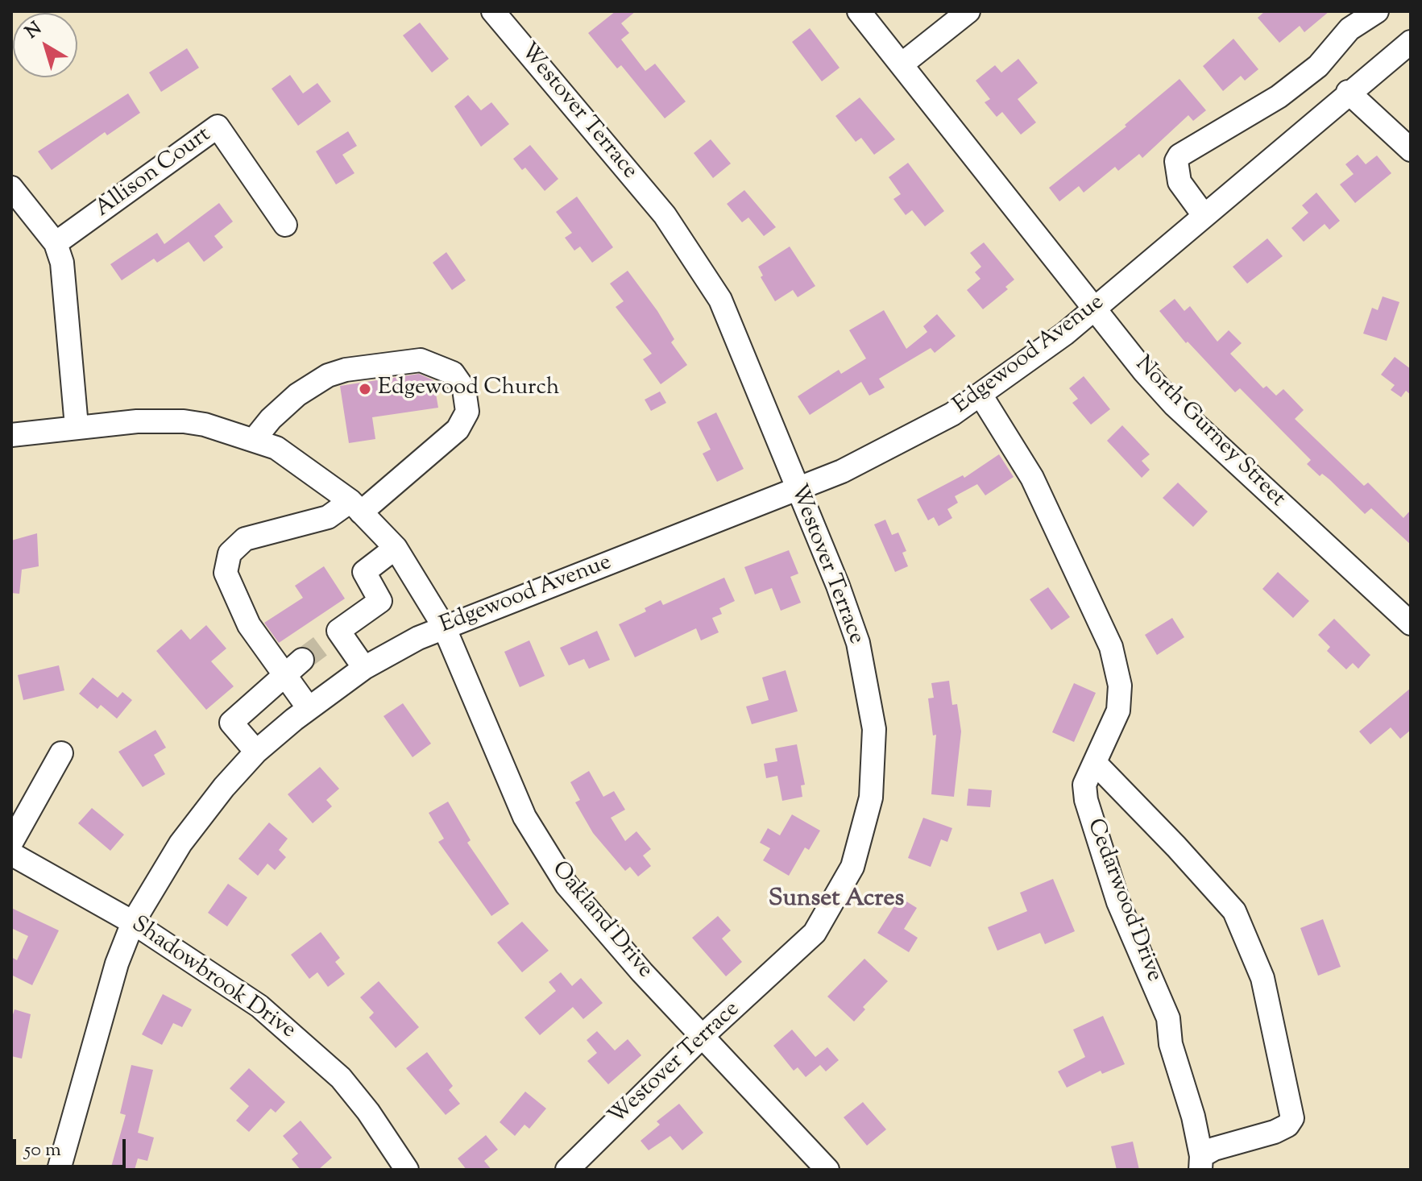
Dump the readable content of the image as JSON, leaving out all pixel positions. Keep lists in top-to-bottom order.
{
  "streets": {
    "street": [
      "Westover Terrace",
      "Allison Court",
      "Edgewood Avenue",
      "North Gurney Street",
      "Cedarwood Drive",
      "Oakland Drive",
      "Shadowbrook Drive"
    ]
  },
  "crossings": [
    ["Westover Terrace", "Edgewood Avenue"],
    ["Westover Terrace", "Oakland Drive"],
    ["Edgewood Avenue", "North Gurney Street"],
    ["Edgewood Avenue", "Cedarwood Drive"],
    ["Edgewood Avenue", "Oakland Drive"],
    ["Edgewood Avenue", "Shadowbrook Drive"]
  ],
  "districts": ["Sunset Acres"],
  "places": ["Edgewood Church"],
  "scale_bar": "50 m",
  "north": "top left"
}
